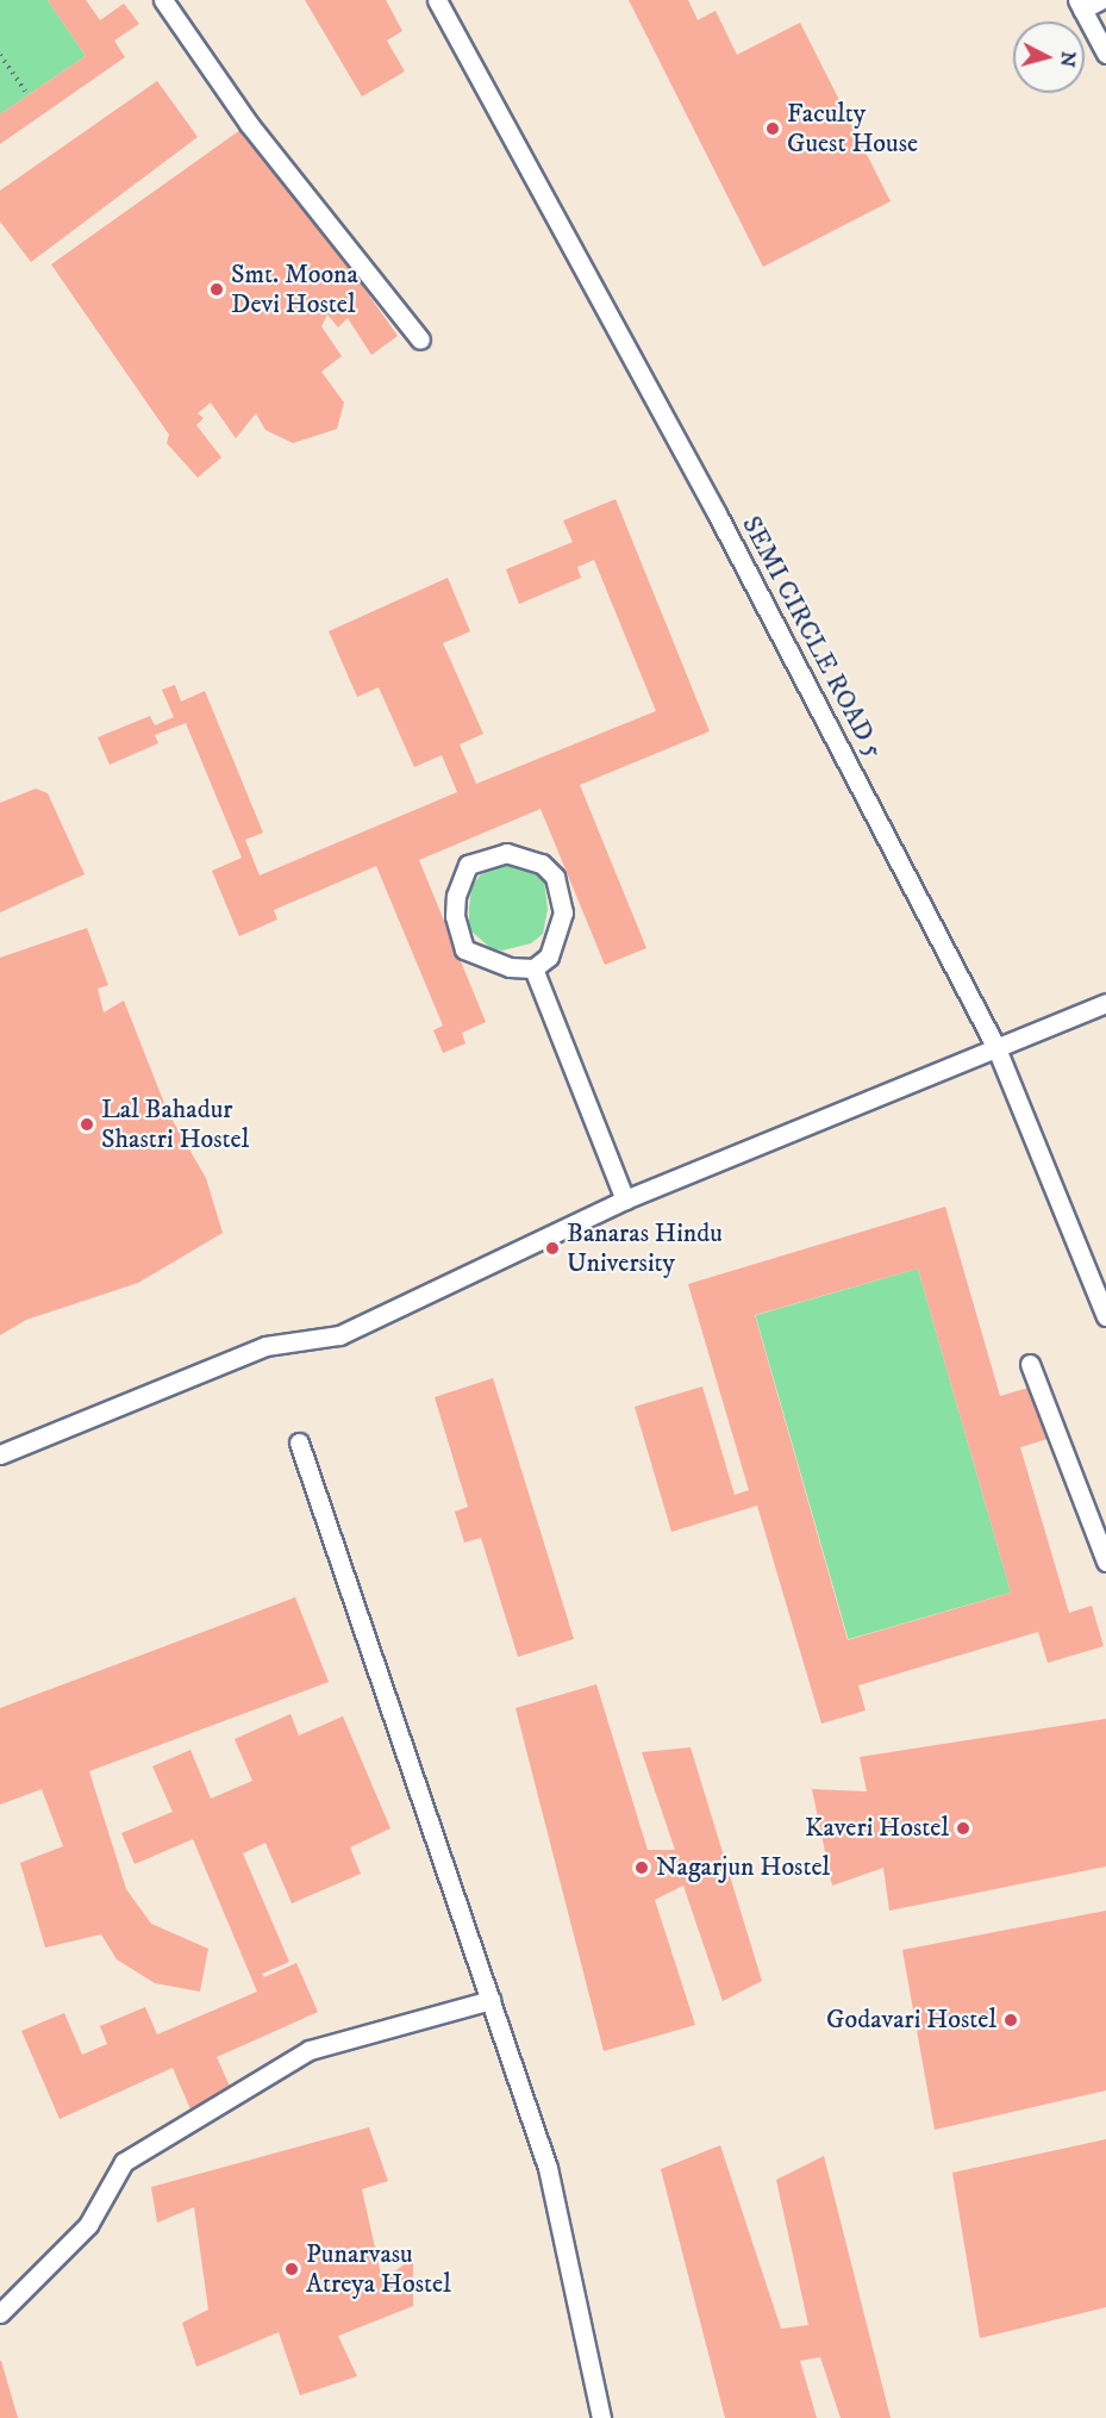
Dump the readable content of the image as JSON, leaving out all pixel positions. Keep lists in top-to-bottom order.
{
  "streets": {
    "lane": ["SEMI CIRCLE ROAD 5"]
  },
  "places": [
    "Faculty Guest House",
    "Smt. Moona Devi Hostel",
    "Lal Bahadur Shastri Hostel",
    "Banaras Hindu University",
    "Kaveri Hostel",
    "Nagarjun Hostel",
    "Godavari Hostel",
    "Punarvasu Atreya Hostel"
  ],
  "north": "right"
}
